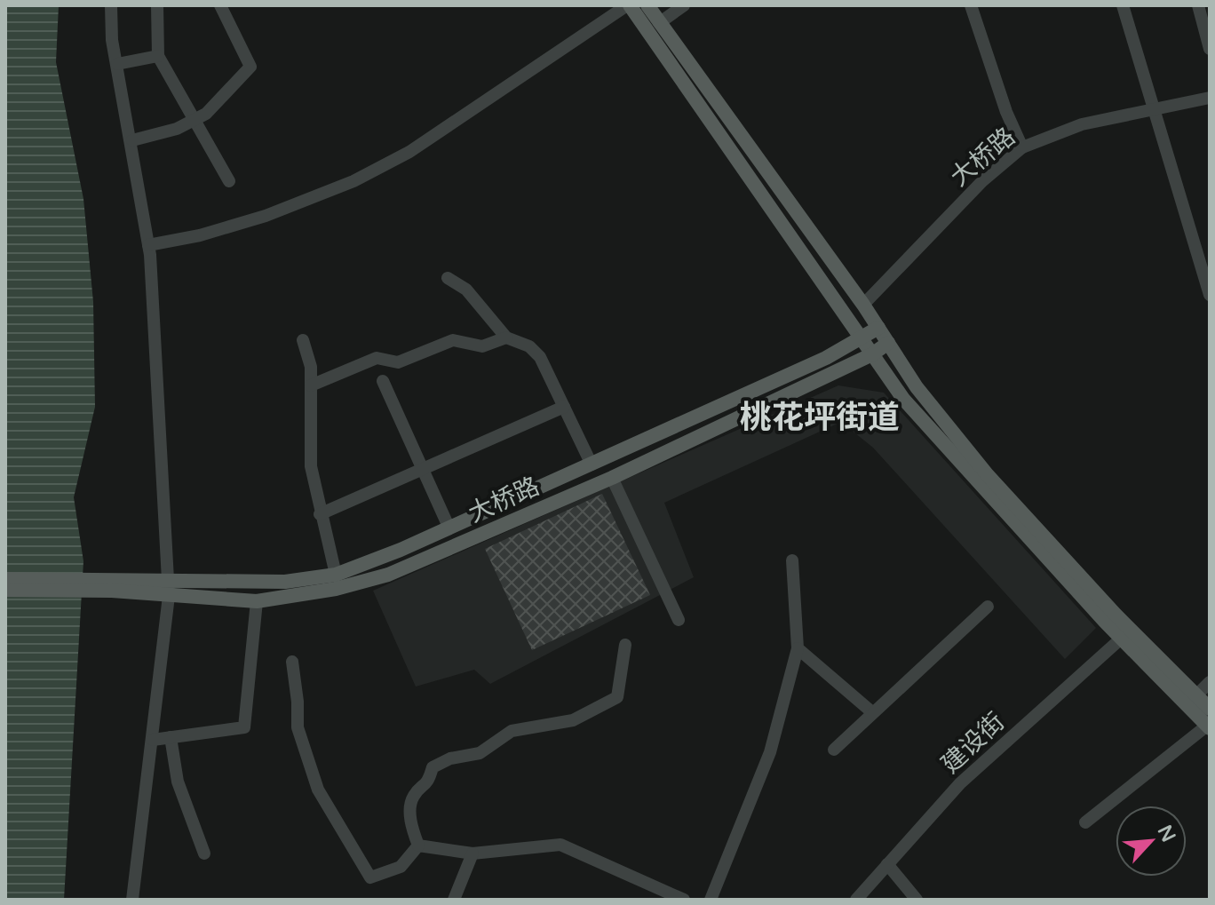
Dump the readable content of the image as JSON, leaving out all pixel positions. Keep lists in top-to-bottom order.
{
  "streets": {
    "main road": ["大桥路"],
    "street": ["建设街"]
  },
  "districts": ["桃花坪街道"],
  "north": "top right"
}
